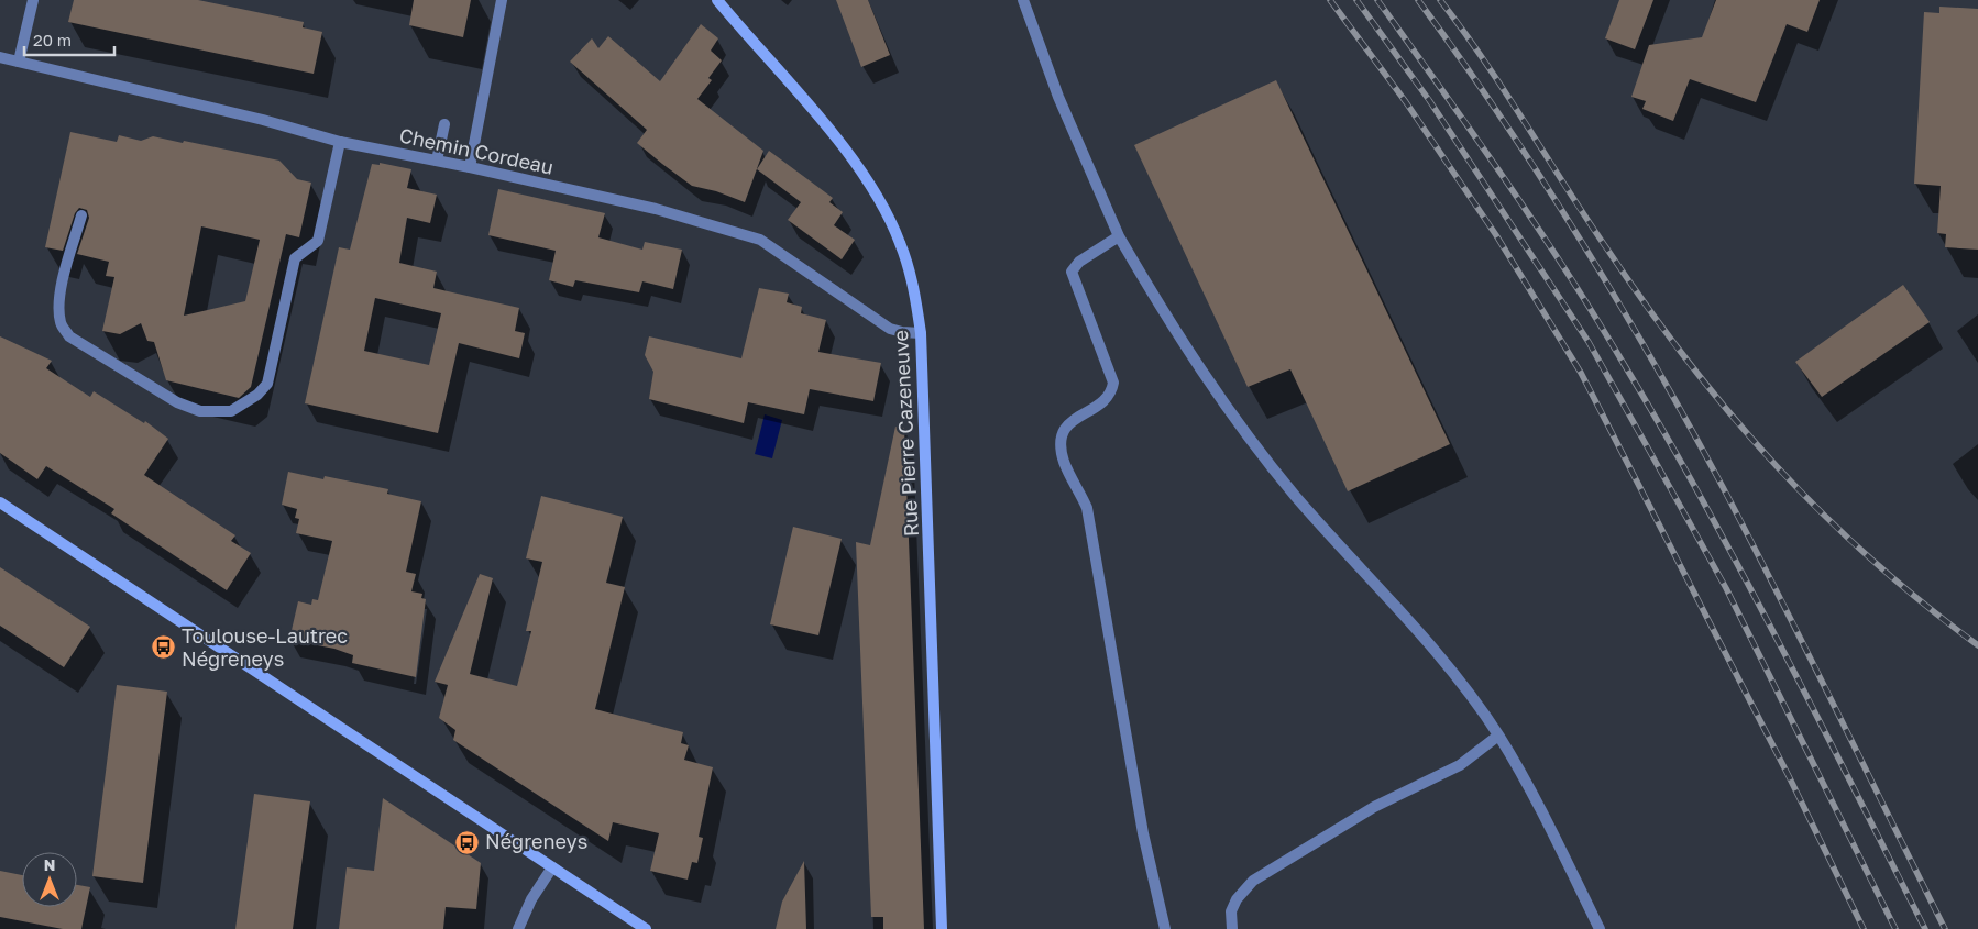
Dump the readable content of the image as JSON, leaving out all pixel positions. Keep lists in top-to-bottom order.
{
  "streets": {
    "street": ["Chemin Cordeau", "Rue Pierre Cazeneuve"]
  },
  "crossings": [
    ["Chemin Cordeau", "Rue Pierre Cazeneuve"]
  ],
  "places": {
    "bus stop": ["Toulouse-Lautrec Négreneys", "Négreneys"]
  },
  "scale_bar": "20 m",
  "north": "top"
}
